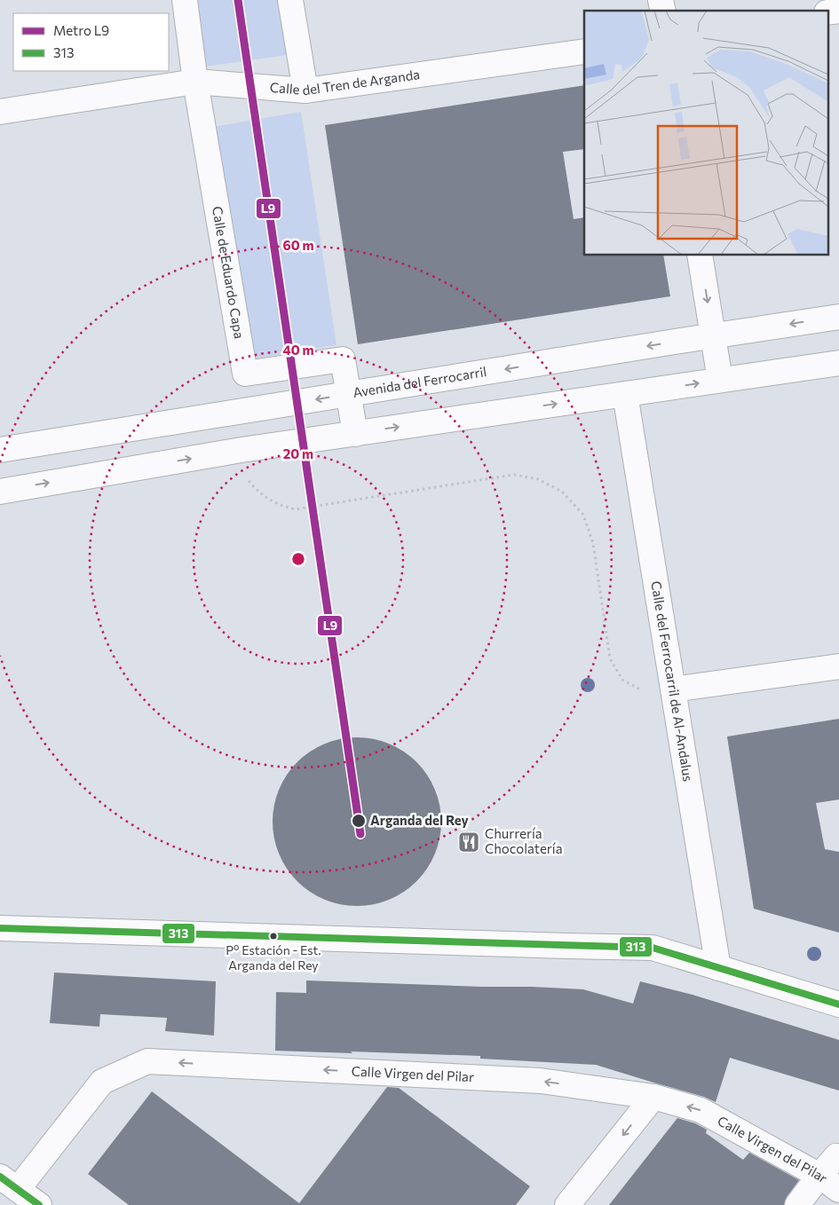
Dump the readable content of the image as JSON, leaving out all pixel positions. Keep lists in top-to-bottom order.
{
  "streets": {
    "street": [
      "Calle del Tren de Arganda",
      "Calle de Eduardo Capa",
      "Avenida del Ferrocarril",
      "Calle del Ferrocarril de Al-Andalus",
      "Calle Virgen del Pilar"
    ]
  },
  "crossings": [
    ["Calle del Tren de Arganda", "Calle de Eduardo Capa"],
    ["Calle de Eduardo Capa", "Avenida del Ferrocarril"]
  ],
  "places": {
    "other": ["Arganda del Rey", "Pº Estación - Est. Arganda del Rey"],
    "restaurant": ["Churrería Chocolatería"]
  },
  "lines": ["metro line L9", "transit line 313"],
  "legend": ["Metro L9", "313"],
  "rings": ["60 m", "40 m", "20 m"]
}
